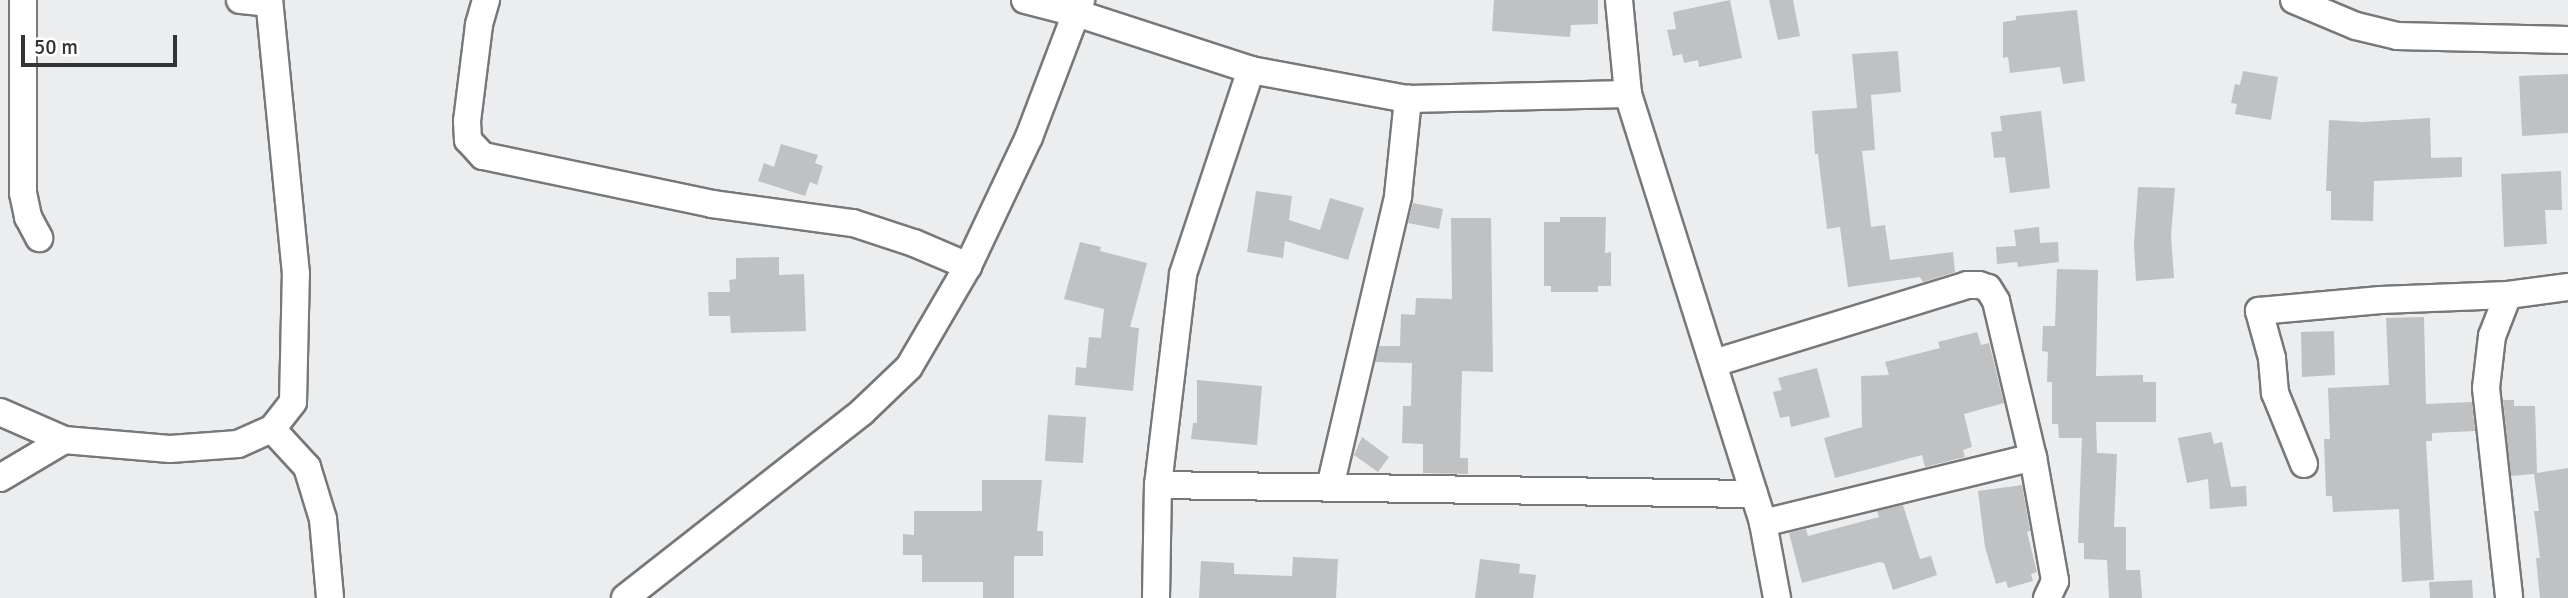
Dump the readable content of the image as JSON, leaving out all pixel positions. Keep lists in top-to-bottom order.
{
  "scale_bar": "50 m"
}
